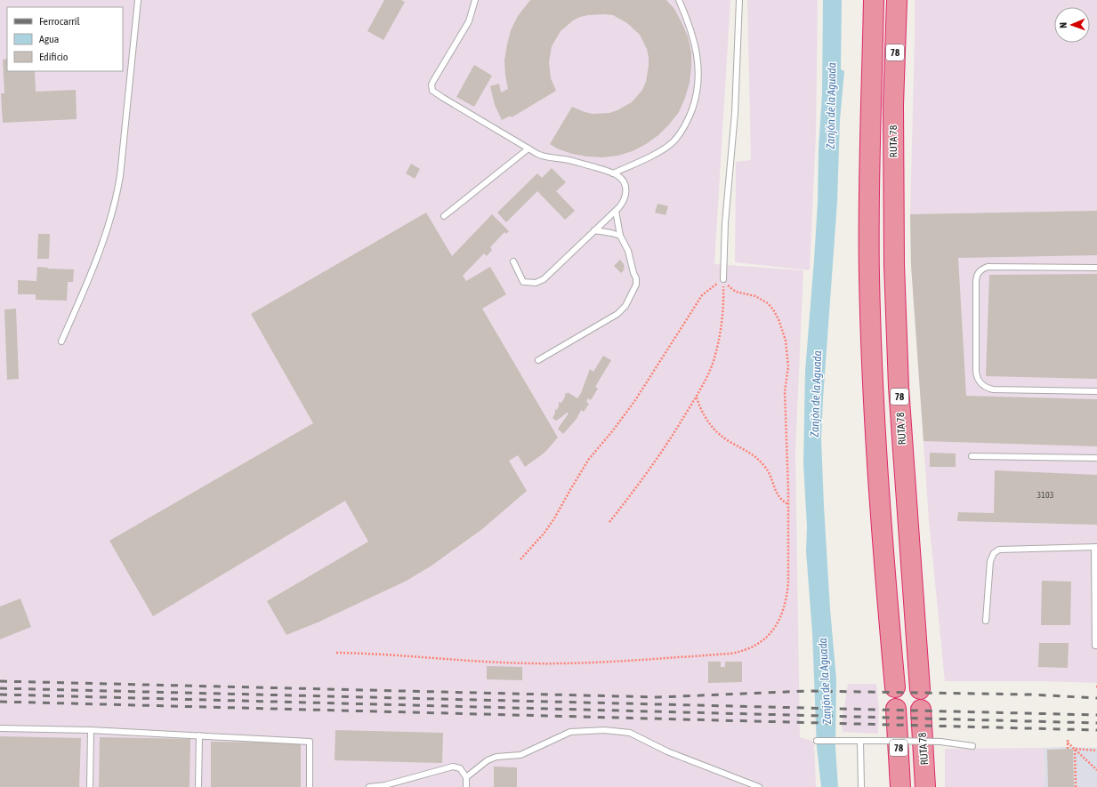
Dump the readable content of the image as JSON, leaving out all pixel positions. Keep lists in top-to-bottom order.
{
  "streets": {
    "highway": ["78", "RUTA 78"]
  },
  "water": ["Zanjón de la Aguada"],
  "house_numbers": ["3103"],
  "legend": ["Ferrocarril", "Agua", "Edificio"],
  "north": "left"
}
